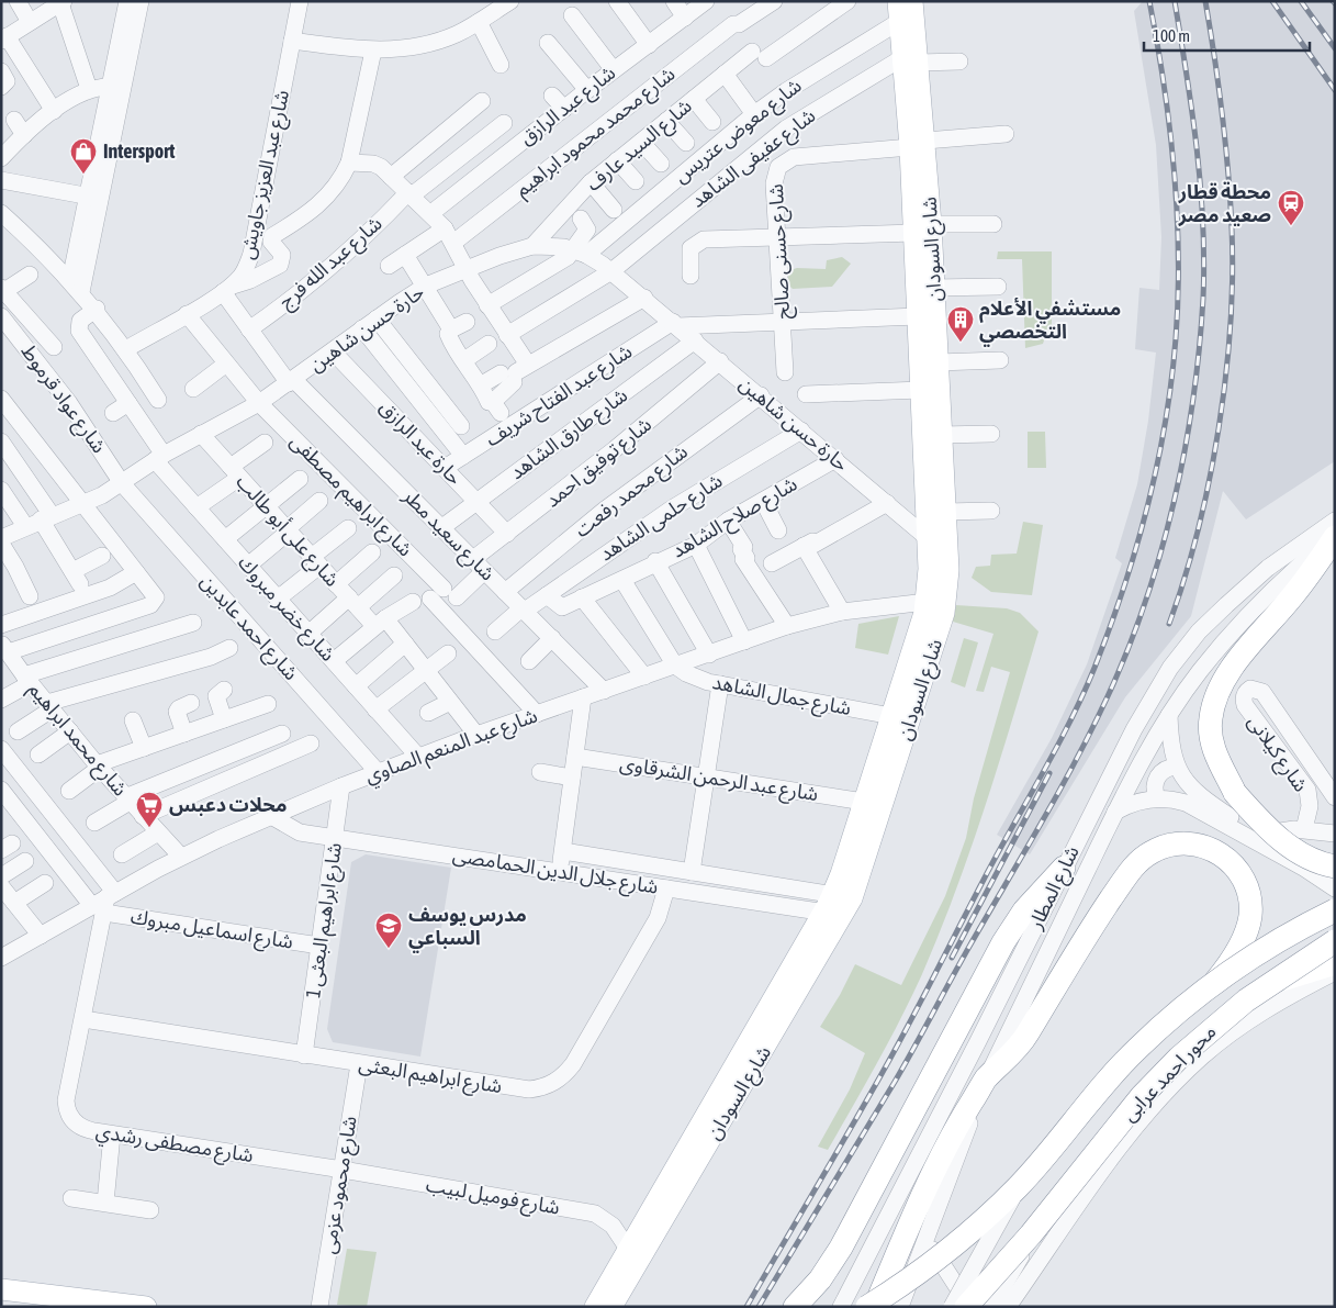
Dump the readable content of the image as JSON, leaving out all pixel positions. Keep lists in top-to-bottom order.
{
  "streets": {
    "highway": ["محور احمد عرابى"],
    "main road": ["شارع السودان"],
    "street": [
      "شارع عبد الرازق",
      "شارع معوض عتريس",
      "شارع محمد محمود ابراهيم",
      "شارع السيد عارف",
      "شارع عفيفى الشاهد",
      "شارع عبد العزيز جاويش",
      "شارع حسنى صالح",
      "شارع عبد الله فرج",
      "حارة حسن شاهين",
      "شارع عبد الفتاح شريف",
      "شارع عواد قرموط",
      "شارع طارق الشاهد",
      "حارة عبد الرازق",
      "شارع توفيق احمد",
      "شارع محمد رفعت",
      "شارع ابراهيم مصطفى",
      "شارع حلمى الشاهد",
      "شارع صلاح الشاهد",
      "شارع على أبو طالب",
      "شارع سعيد مطر",
      "شارع خضر مبروك",
      "شارع احمد عابدين",
      "شارع جمال الشاهد",
      "شارع محمد ابراهيم",
      "شارع عبد المنعم الصاوي",
      "شارع كيلانى",
      "شارع عبد الرحمن الشرقاوى",
      "شارع جلال الدين الحمامصى",
      "شارع المطار",
      "شارع ابراهيم البعثى 1",
      "شارع اسماعيل مبروك",
      "شارع ابراهيم البعثى",
      "شارع مصطفى رشدي",
      "شارع محمود عزمى",
      "شارع فوميل لبيب"
    ]
  },
  "crossings": [
    ["شارع معوض عتريس", "شارع السودان"],
    ["شارع معوض عتريس", "حارة حسن شاهين"],
    ["شارع السيد عارف", "حارة حسن شاهين"],
    ["شارع عفيفى الشاهد", "شارع السودان"],
    ["شارع عفيفى الشاهد", "حارة حسن شاهين"],
    ["شارع عبد العزيز جاويش", "شارع ابراهيم مصطفى"],
    ["شارع عبد العزيز جاويش", "شارع سعيد مطر"],
    ["شارع السودان", "شارع حسنى صالح"],
    ["شارع السودان", "حارة حسن شاهين"],
    ["شارع السودان", "شارع جمال الشاهد"],
    ["شارع السودان", "شارع عبد المنعم الصاوي"],
    ["شارع السودان", "شارع عبد الرحمن الشرقاوى"],
    ["شارع السودان", "شارع جلال الدين الحمامصى"],
    ["شارع السودان", "شارع فوميل لبيب"],
    ["شارع عبد الله فرج", "شارع سعيد مطر"],
    ["حارة حسن شاهين", "شارع عبد الفتاح شريف"],
    ["حارة حسن شاهين", "شارع عواد قرموط"],
    ["حارة حسن شاهين", "شارع طارق الشاهد"],
    ["حارة حسن شاهين", "حارة عبد الرازق"],
    ["حارة حسن شاهين", "شارع توفيق احمد"],
    ["حارة حسن شاهين", "شارع محمد رفعت"],
    ["حارة حسن شاهين", "شارع ابراهيم مصطفى"],
    ["حارة حسن شاهين", "شارع حلمى الشاهد"],
    ["حارة حسن شاهين", "شارع صلاح الشاهد"],
    ["حارة حسن شاهين", "شارع على أبو طالب"],
    ["حارة حسن شاهين", "شارع سعيد مطر"],
    ["حارة حسن شاهين", "شارع خضر مبروك"],
    ["حارة حسن شاهين", "شارع احمد عابدين"],
    ["شارع عبد الفتاح شريف", "حارة عبد الرازق"],
    ["شارع عواد قرموط", "شارع احمد عابدين"],
    ["شارع طارق الشاهد", "حارة عبد الرازق"],
    ["شارع طارق الشاهد", "شارع سعيد مطر"],
    ["حارة عبد الرازق", "شارع توفيق احمد"],
    ["شارع توفيق احمد", "شارع ابراهيم مصطفى"],
    ["شارع توفيق احمد", "شارع سعيد مطر"],
    ["شارع محمد رفعت", "شارع سعيد مطر"],
    ["شارع حلمى الشاهد", "شارع صلاح الشاهد"],
    ["شارع حلمى الشاهد", "شارع سعيد مطر"],
    ["شارع على أبو طالب", "شارع عبد المنعم الصاوي"],
    ["شارع سعيد مطر", "شارع عبد المنعم الصاوي"],
    ["شارع خضر مبروك", "شارع عبد المنعم الصاوي"],
    ["شارع احمد عابدين", "شارع عبد المنعم الصاوي"],
    ["شارع جمال الشاهد", "شارع عبد المنعم الصاوي"],
    ["شارع محمد ابراهيم", "شارع عبد المنعم الصاوي"],
    ["شارع عبد المنعم الصاوي", "شارع جلال الدين الحمامصى"],
    ["شارع عبد المنعم الصاوي", "شارع ابراهيم البعثى 1"],
    ["شارع عبد المنعم الصاوي", "شارع اسماعيل مبروك"],
    ["شارع عبد المنعم الصاوي", "شارع مصطفى رشدي"],
    ["شارع جلال الدين الحمامصى", "شارع ابراهيم البعثى 1"],
    ["شارع جلال الدين الحمامصى", "شارع ابراهيم البعثى"],
    ["شارع ابراهيم البعثى 1", "شارع اسماعيل مبروك"],
    ["شارع ابراهيم البعثى 1", "شارع ابراهيم البعثى"],
    ["شارع اسماعيل مبروك", "شارع مصطفى رشدي"],
    ["شارع ابراهيم البعثى", "شارع مصطفى رشدي"],
    ["شارع ابراهيم البعثى", "شارع محمود عزمى"],
    ["شارع مصطفى رشدي", "شارع محمود عزمى"],
    ["شارع مصطفى رشدي", "شارع فوميل لبيب"],
    ["شارع محمود عزمى", "شارع فوميل لبيب"]
  ],
  "places": {
    "shop": ["Intersport"],
    "station": ["محطة قطار صعيد مصر"],
    "building": ["مستشفي الأعلام التخصصي"],
    "supermarket": ["محلات دعبس"],
    "school or university": ["مدرس يوسف السباعي"]
  },
  "scale_bar": "100 m"
}
